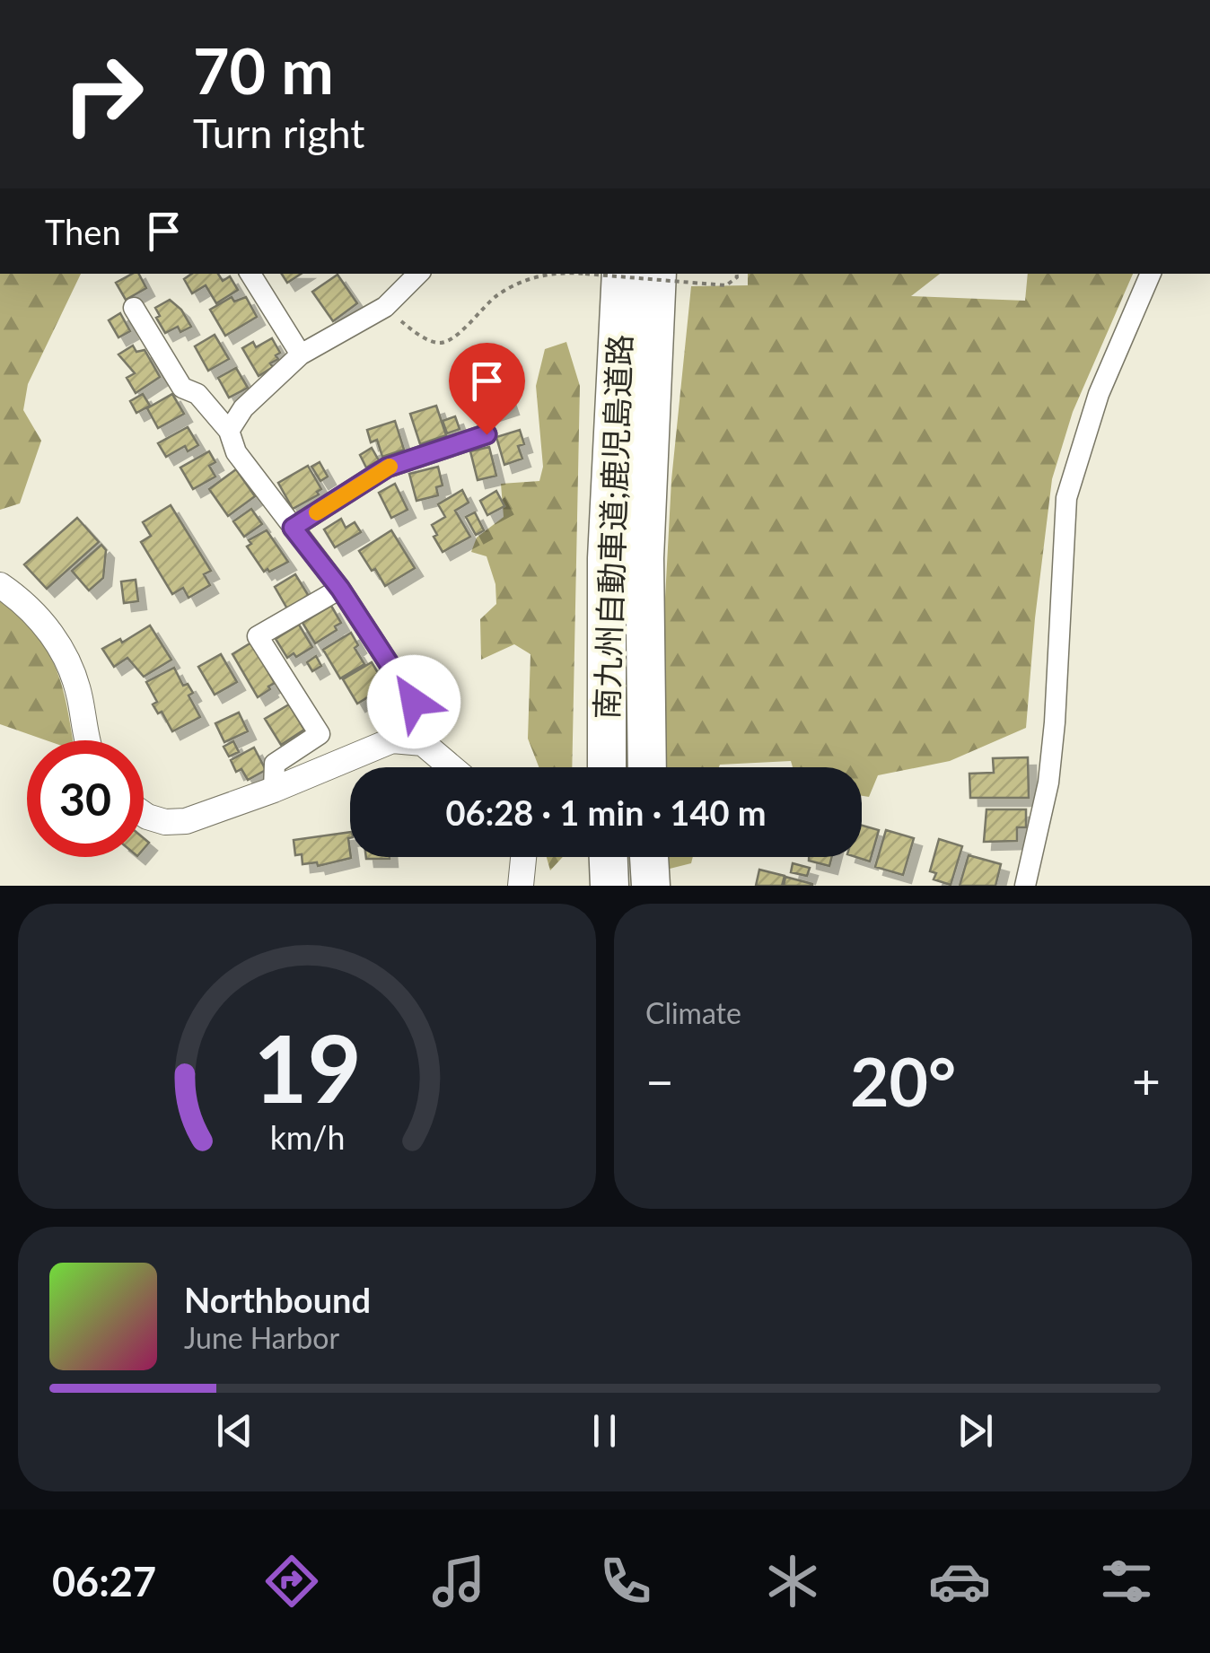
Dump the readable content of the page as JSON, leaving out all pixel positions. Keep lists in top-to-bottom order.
{
  "streets": {
    "highway": ["南九州自動車道;鹿児島道路"]
  },
  "page": {
    "turn": ["70 m", "Turn right"],
    "then": "Then",
    "limit": "30",
    "trip": "06:28 · 1 min · 140 m",
    "tile": "Climate",
    "heat": ["−", "20°", "+"],
    "song": ["Northbound", "June Harbor"],
    "tabs": "06:27",
    "gauge": ["19", "km/h"]
  }
}
